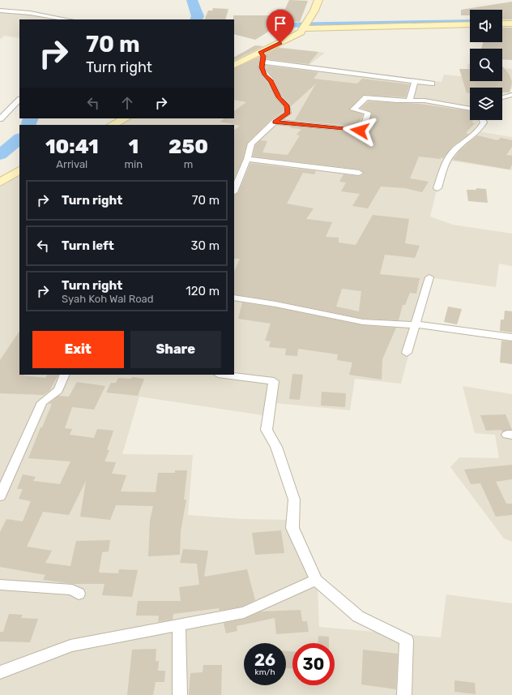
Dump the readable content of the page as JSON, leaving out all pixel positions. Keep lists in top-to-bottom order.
{
  "page": {
    "turn": ["70 m", "Turn right"],
    "eta": [
      "10:41",
      "Arrival",
      "1",
      "min",
      "250",
      "m"
    ],
    "list": [
      {
        "name": "Turn right",
        "value": "70 m"
      },
      {
        "name": "Turn left",
        "value": "30 m"
      },
      {
        "name": "Turn right",
        "note": "Syah Koh Wal Road",
        "value": "120 m"
      }
    ],
    "buttons": ["Exit", "Share"],
    "speed": "26 km/h",
    "limit": "30"
  }
}
